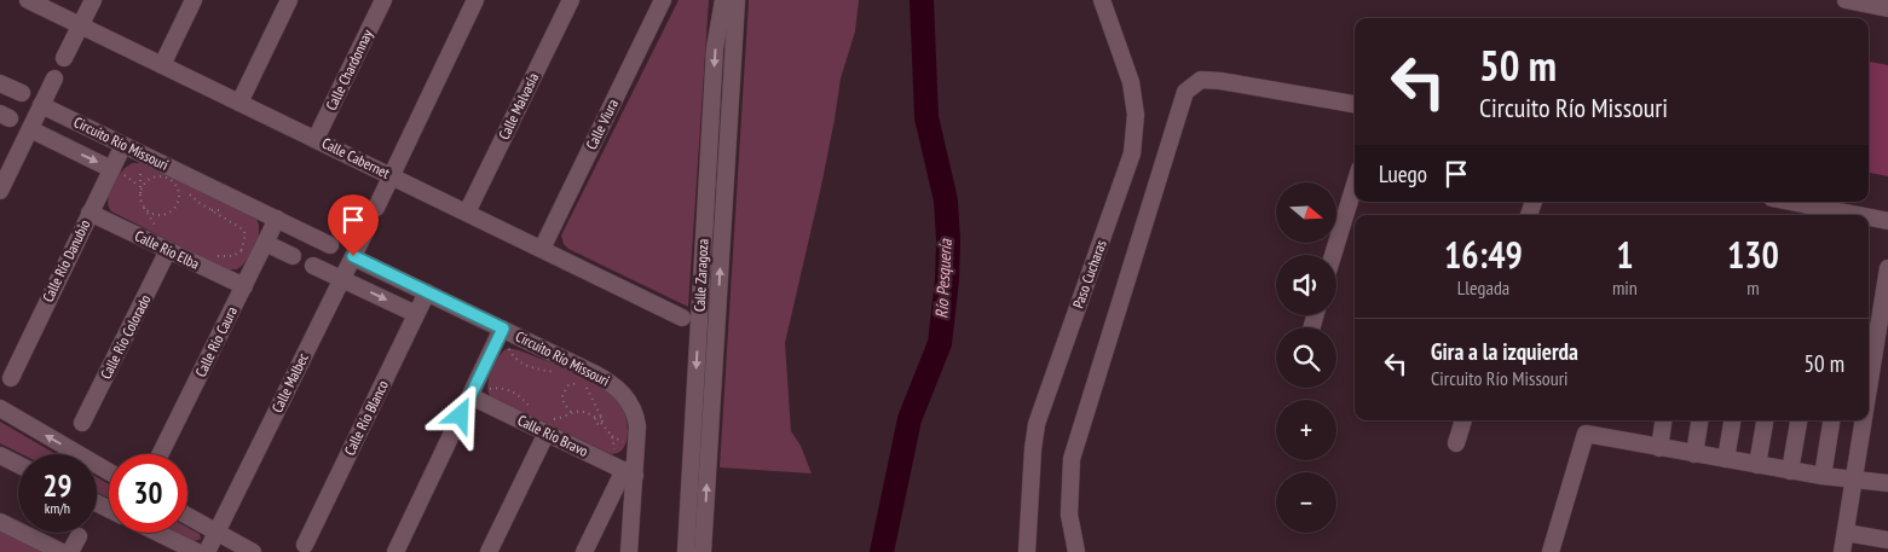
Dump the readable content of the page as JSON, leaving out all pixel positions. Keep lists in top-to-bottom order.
{
  "streets": {
    "street": [
      "Calle Chardonnay",
      "Calle Malvasía",
      "Calle Viura",
      "Circuito Río Missouri",
      "Calle Cabernet",
      "Calle Río Elba",
      "Calle Río Danubio",
      "Paso Cucharas",
      "Calle Zaragoza",
      "Calle Río Colorado",
      "Calle Río Caura",
      "Calle Malbec",
      "Calle Río Blanco",
      "Calle Río Bravo"
    ]
  },
  "crossings": [
    ["Calle Chardonnay", "Calle Cabernet"],
    ["Calle Malvasía", "Calle Cabernet"],
    ["Calle Viura", "Calle Cabernet"],
    ["Circuito Río Missouri", "Calle Río Danubio"],
    ["Circuito Río Missouri", "Calle Río Caura"],
    ["Circuito Río Missouri", "Calle Malbec"],
    ["Circuito Río Missouri", "Calle Río Blanco"],
    ["Circuito Río Missouri", "Calle Río Bravo"],
    ["Calle Río Elba", "Calle Río Danubio"],
    ["Calle Río Elba", "Calle Río Colorado"],
    ["Calle Río Elba", "Calle Río Caura"]
  ],
  "water": ["Río Pesquería"],
  "north": "right",
  "page": {
    "turn": ["50 m", "Circuito Río Missouri"],
    "then": "Luego",
    "map_buttons": ["+", "−"],
    "eta": [
      "16:49",
      "Llegada",
      "1",
      "min",
      "130",
      "m"
    ],
    "list": [
      {
        "name": "Gira a la izquierda",
        "note": "Circuito Río Missouri",
        "value": "50 m"
      }
    ],
    "speed": "29 km/h",
    "limit": "30"
  }
}
